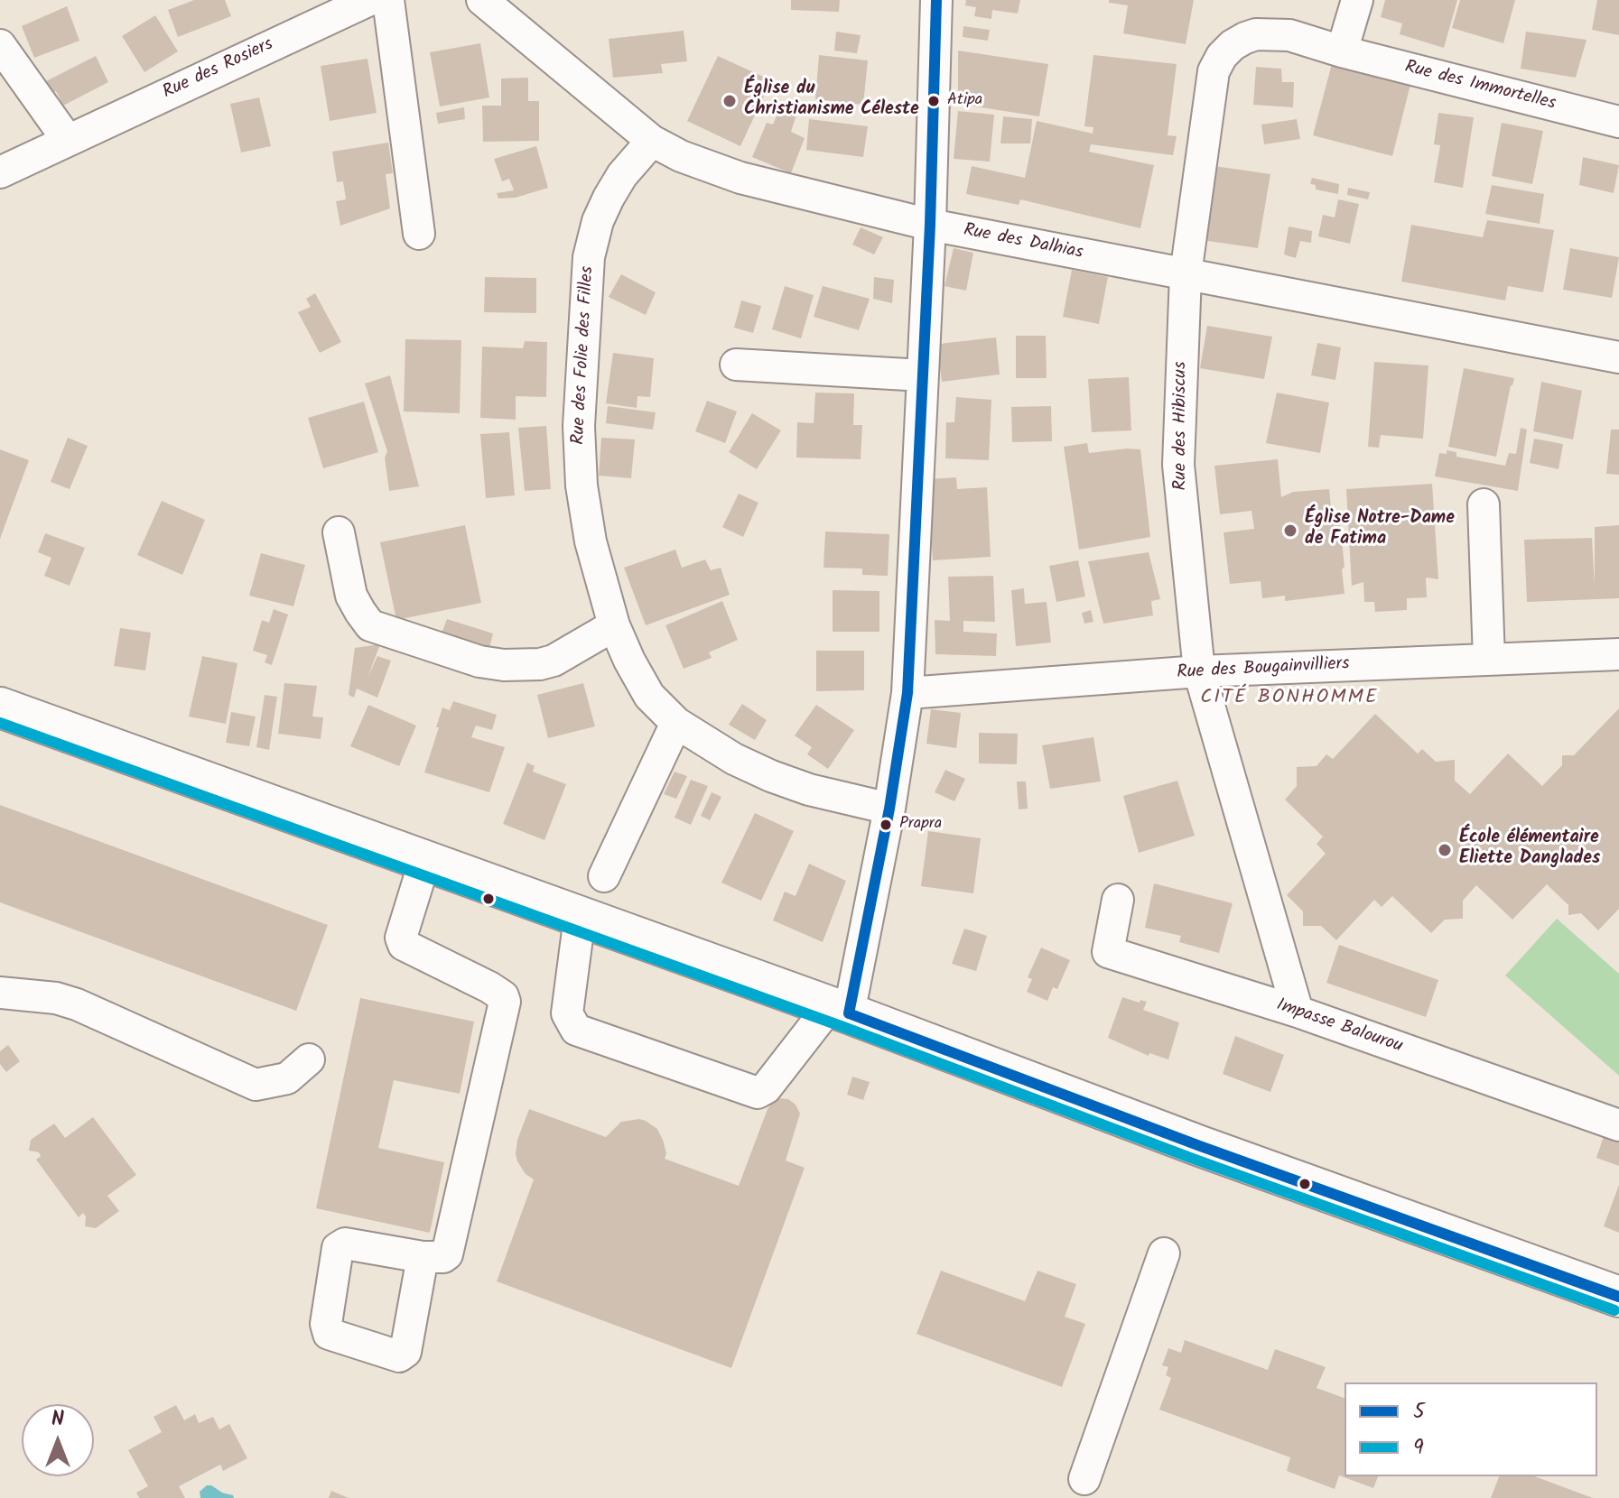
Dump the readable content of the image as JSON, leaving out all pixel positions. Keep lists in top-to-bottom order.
{
  "streets": {
    "street": [
      "Rue des Rosiers",
      "Rue des Immortelles",
      "Rue des Dalhias",
      "Rue des Folie des Filles",
      "Rue des Hibiscus",
      "Rue des Bougainvilliers",
      "Impasse Balourou"
    ]
  },
  "crossings": [
    ["Rue des Immortelles", "Rue des Hibiscus"],
    ["Rue des Dalhias", "Rue des Folie des Filles"],
    ["Rue des Dalhias", "Rue des Hibiscus"],
    ["Rue des Hibiscus", "Rue des Bougainvilliers"],
    ["Rue des Hibiscus", "Impasse Balourou"]
  ],
  "districts": ["CITÉ BONHOMME"],
  "places": [
    "Église du Christianisme Céleste",
    "Atipa",
    "Église Notre-Dame de Fatima",
    "Prapra",
    "École élémentaire Eliette Danglades"
  ],
  "lines": ["transit line 5", "transit line 9"],
  "legend": ["5", "9"],
  "north": "top"
}
